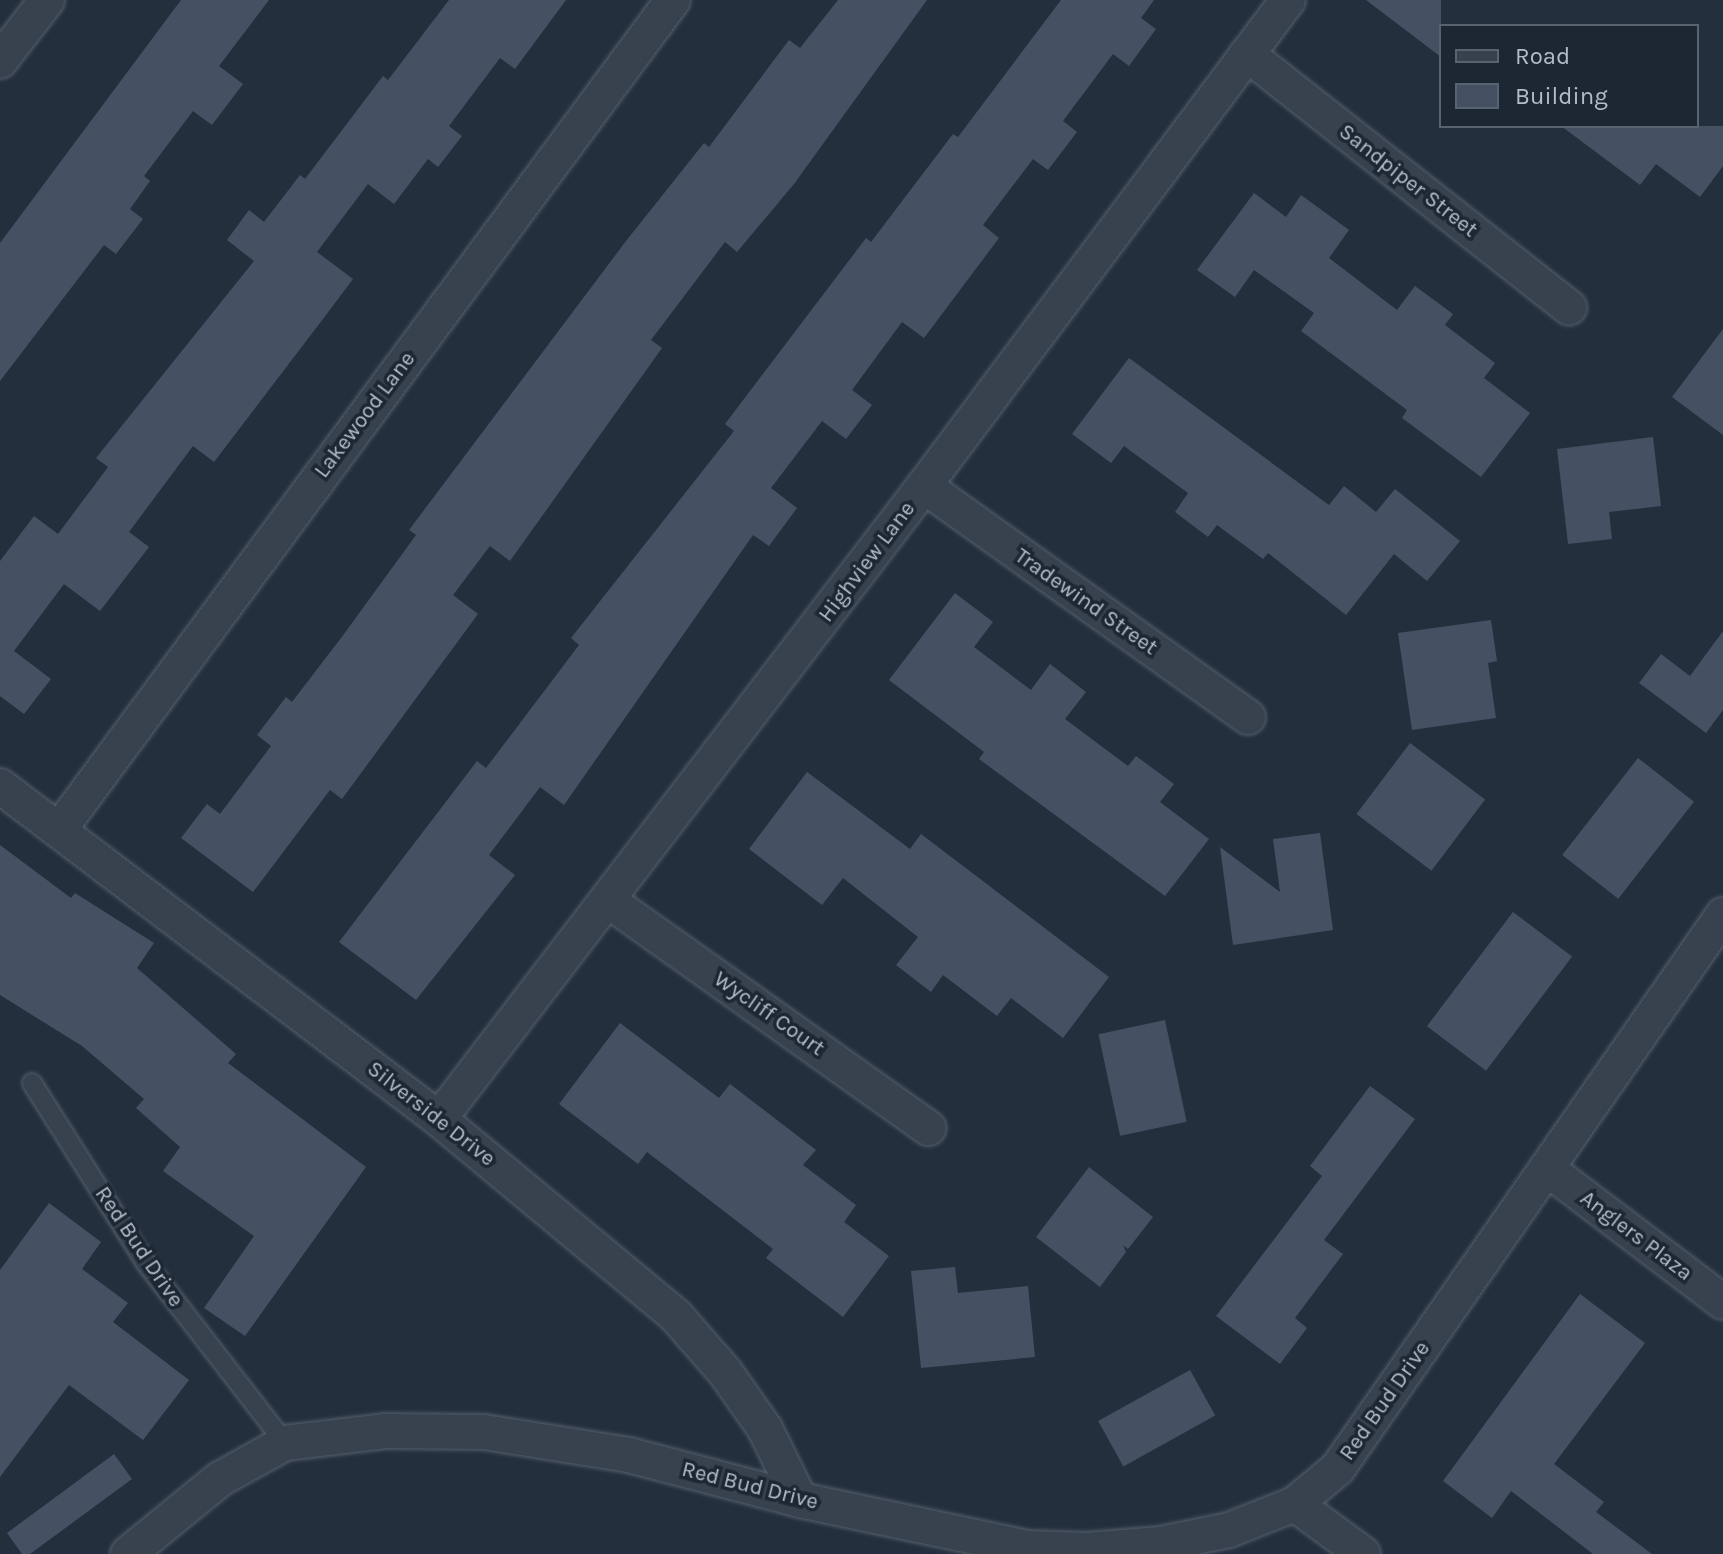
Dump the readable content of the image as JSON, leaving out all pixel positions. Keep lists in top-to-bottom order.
{
  "streets": {
    "street": [
      "Sandpiper Street",
      "Lakewood Lane",
      "Highview Lane",
      "Tradewind Street",
      "Wycliff Court",
      "Silverside Drive",
      "Anglers Plaza",
      "Red Bud Drive"
    ]
  },
  "crossings": [
    ["Sandpiper Street", "Highview Lane"],
    ["Lakewood Lane", "Silverside Drive"],
    ["Highview Lane", "Tradewind Street"],
    ["Highview Lane", "Wycliff Court"],
    ["Highview Lane", "Silverside Drive"],
    ["Silverside Drive", "Red Bud Drive"],
    ["Anglers Plaza", "Red Bud Drive"]
  ],
  "legend": ["Road", "Building"]
}
